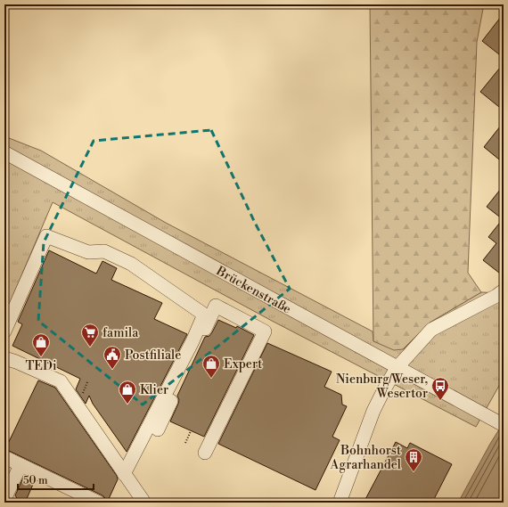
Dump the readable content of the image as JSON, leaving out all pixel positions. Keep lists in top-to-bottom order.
{
  "streets": {
    "street": ["Brückenstraße"]
  },
  "places": {
    "supermarket": ["famila"],
    "shop": ["TEDi", "Expert", "Klier"],
    "public building": ["Postfiliale"],
    "bus stop": ["Nienburg/Weser, Wesertor"],
    "building": ["Bohnhorst Agrarhandel"]
  },
  "scale_bar": "50 m"
}
